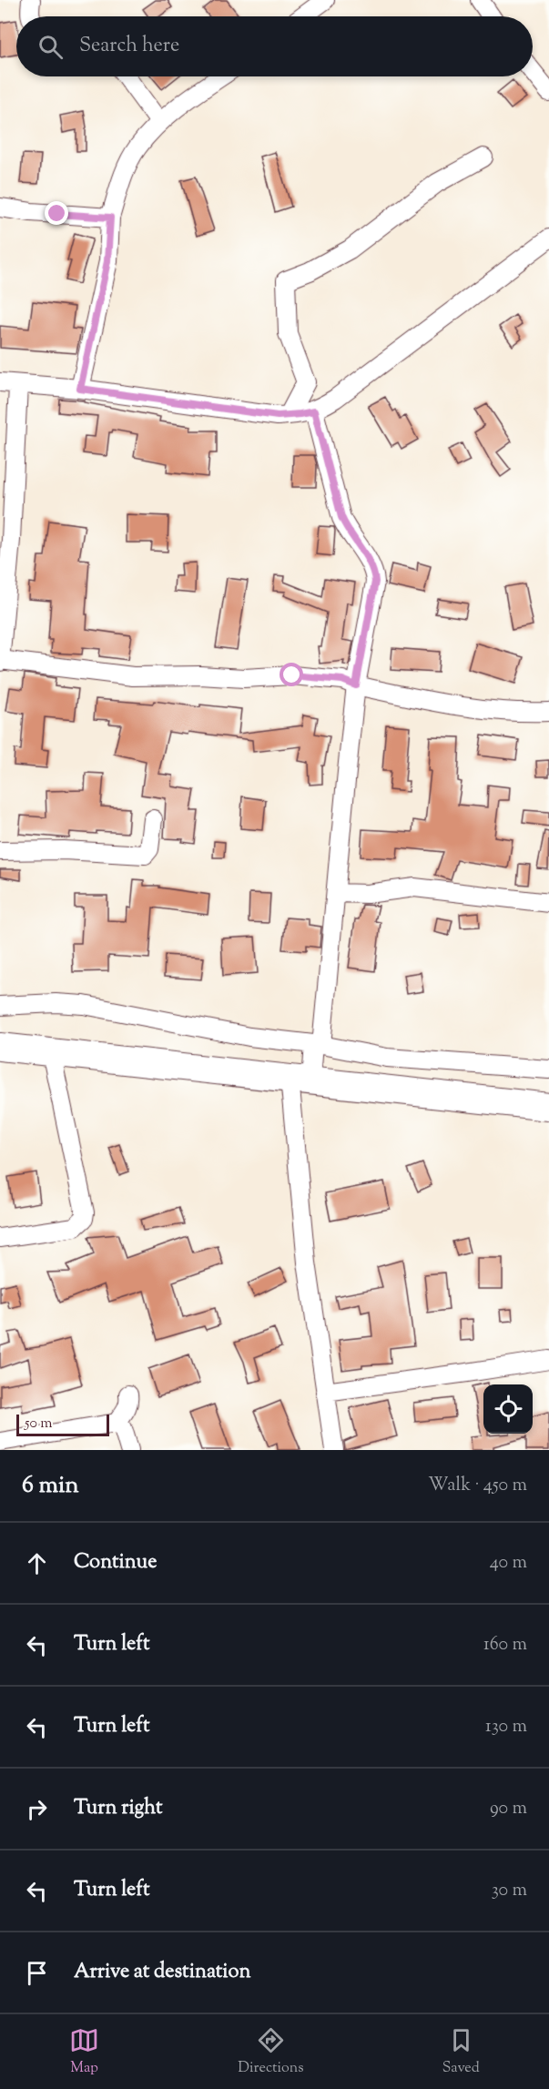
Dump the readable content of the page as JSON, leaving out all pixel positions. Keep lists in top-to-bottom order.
{
  "scale_bar": "50 m",
  "page": {
    "search": "Search here",
    "scale": "50 m",
    "heading": ["6 min", "Walk · 450 m"],
    "list": [
      ["Continue", "40 m"],
      ["Turn left", "160 m"],
      ["Turn left", "130 m"],
      ["Turn right", "90 m"],
      ["Turn left", "30 m"],
      "Arrive at destination"
    ],
    "nav": ["Map", "Directions", "Saved"]
  }
}
